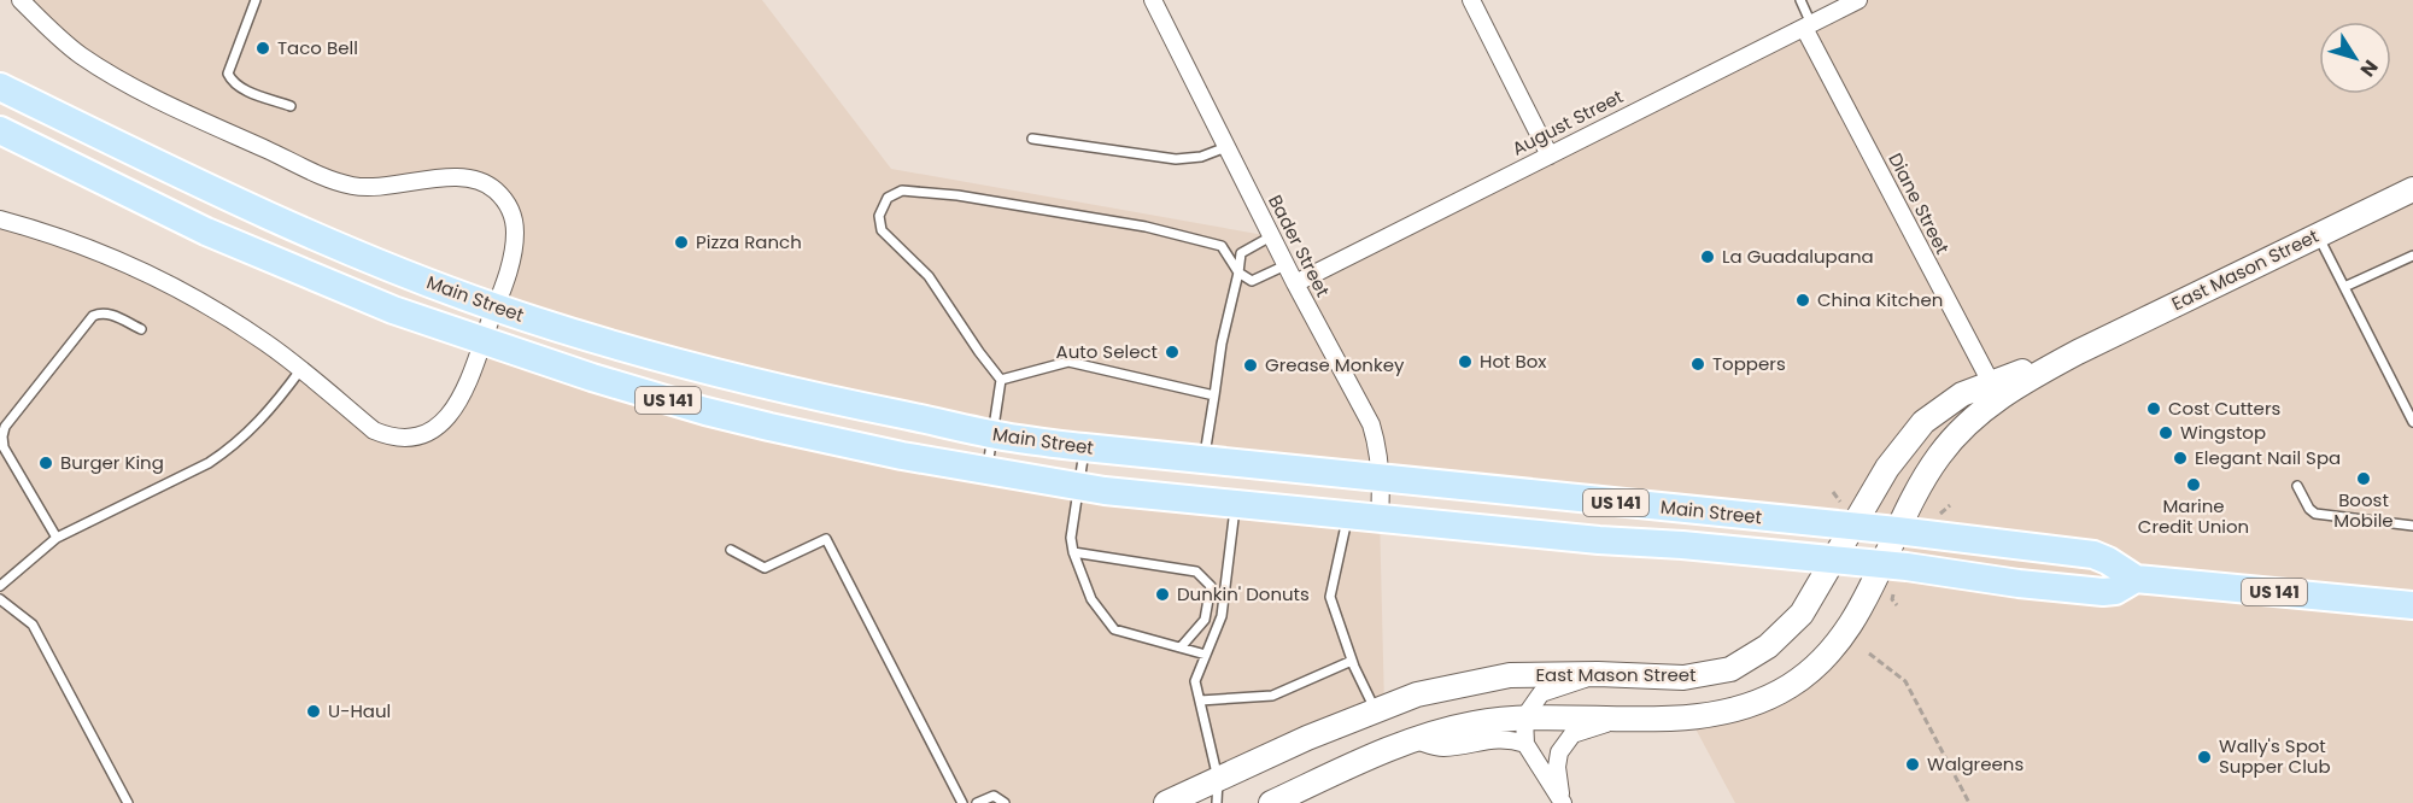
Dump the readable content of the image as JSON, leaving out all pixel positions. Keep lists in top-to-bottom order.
{
  "streets": {
    "main road": ["East Mason Street", "Main Street", "US 141"],
    "street": ["August Street", "Diane Street", "Bader Street"]
  },
  "crossings": [
    ["August Street", "Diane Street"],
    ["August Street", "Bader Street"],
    ["Diane Street", "East Mason Street"],
    ["Bader Street", "Main Street"],
    ["East Mason Street", "Main Street"]
  ],
  "places": [
    "Taco Bell",
    "Pizza Ranch",
    "La Guadalupana",
    "China Kitchen",
    "Auto Select",
    "Hot Box",
    "Toppers",
    "Grease Monkey",
    "Cost Cutters",
    "Wingstop",
    "Elegant Nail Spa",
    "Burger King",
    "Boost Mobile",
    "Marine Credit Union",
    "Dunkin' Donuts",
    "U-Haul",
    "Wally's Spot Supper Club",
    "Walgreens"
  ],
  "north": "bottom right"
}
